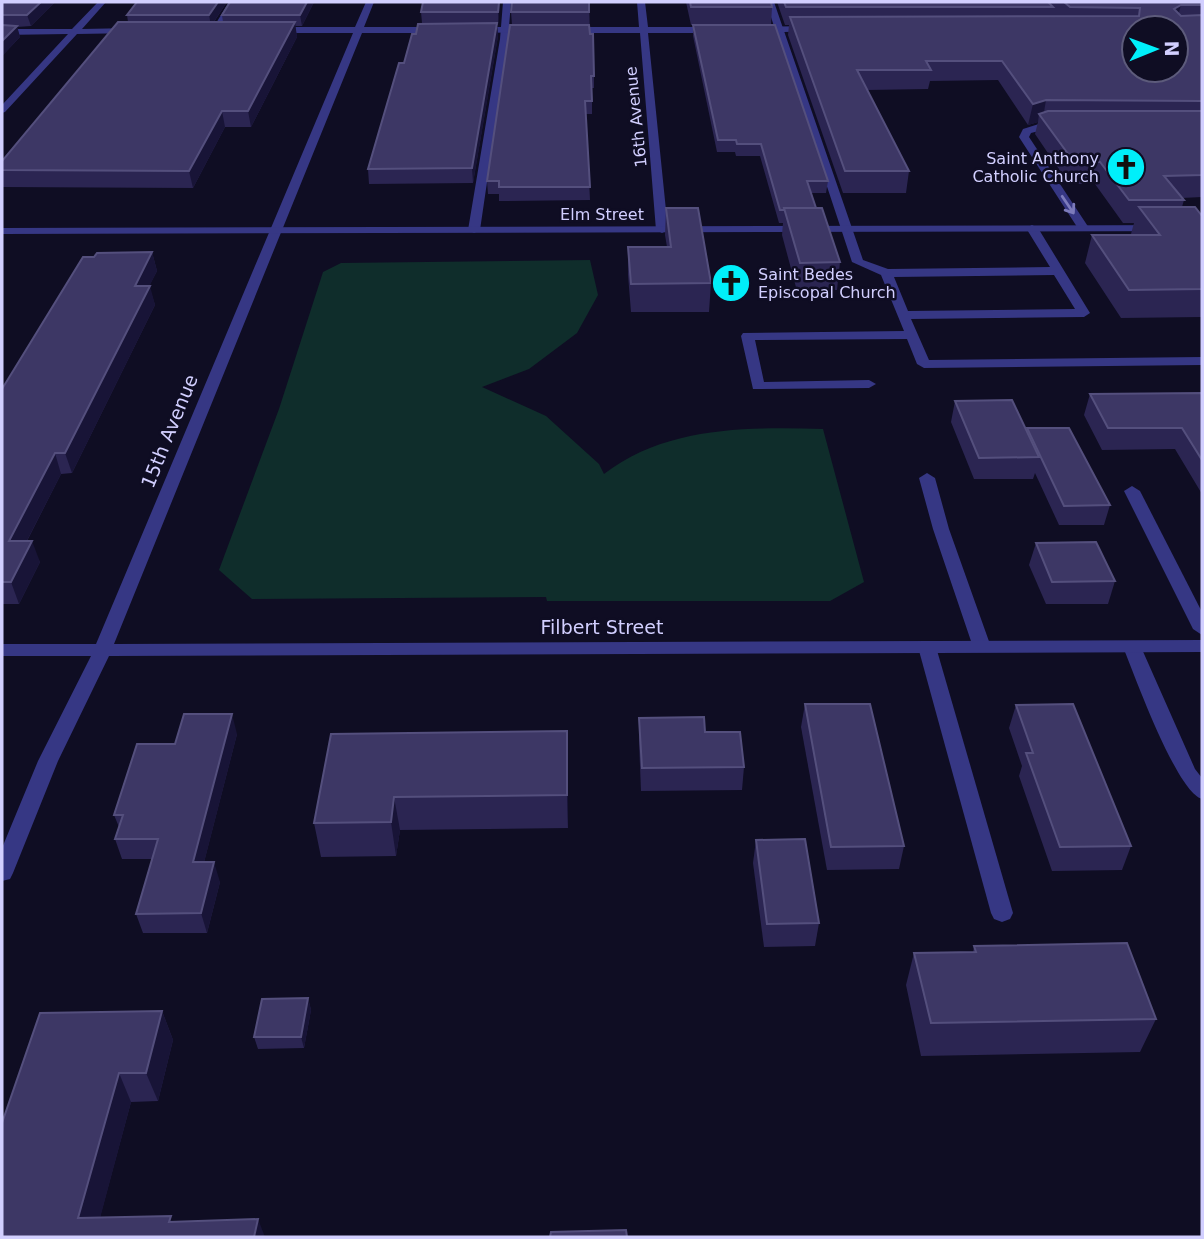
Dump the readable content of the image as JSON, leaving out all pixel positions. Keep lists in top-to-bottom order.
{
  "streets": {
    "street": [
      "16th Avenue",
      "Elm Street",
      "15th Avenue",
      "Filbert Street"
    ]
  },
  "crossings": [
    ["16th Avenue", "Elm Street"],
    ["Elm Street", "15th Avenue"],
    ["15th Avenue", "Filbert Street"]
  ],
  "places": {
    "church": ["Saint Anthony Catholic Church", "Saint Bedes Episcopal Church"]
  },
  "north": "right"
}
